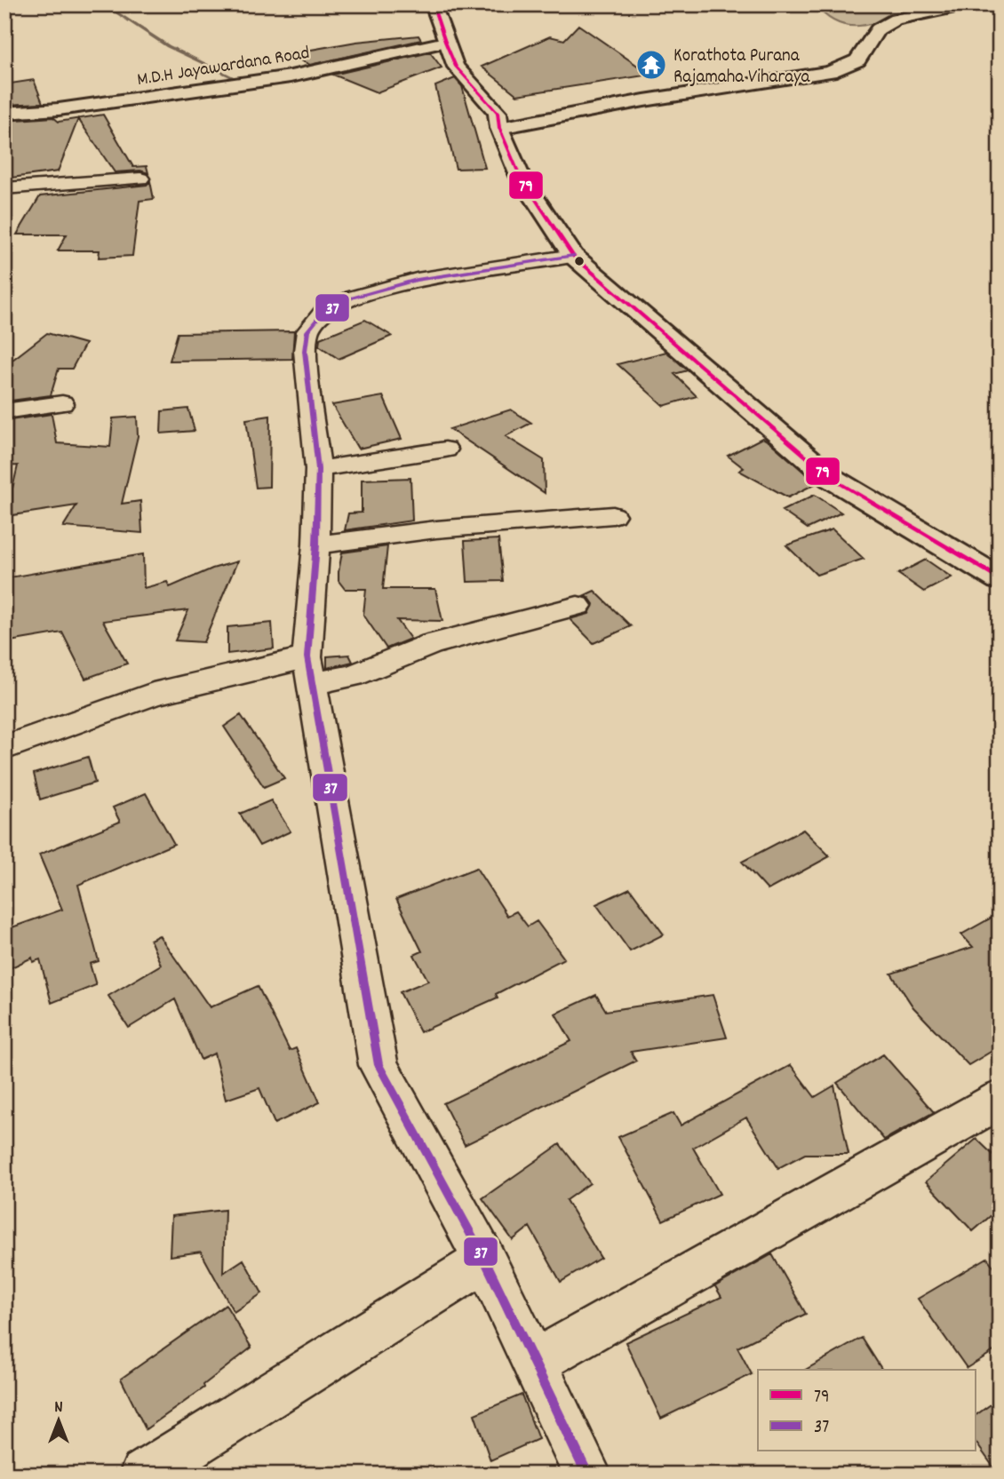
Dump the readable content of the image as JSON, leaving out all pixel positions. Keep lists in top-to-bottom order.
{
  "streets": {
    "street": ["M.D.H Jayawardana Road"]
  },
  "places": {
    "temple": ["Korathota Purana Rajamaha Viharaya"]
  },
  "lines": ["transit line 79", "transit line 37"],
  "legend": ["79", "37"],
  "north": "top"
}
